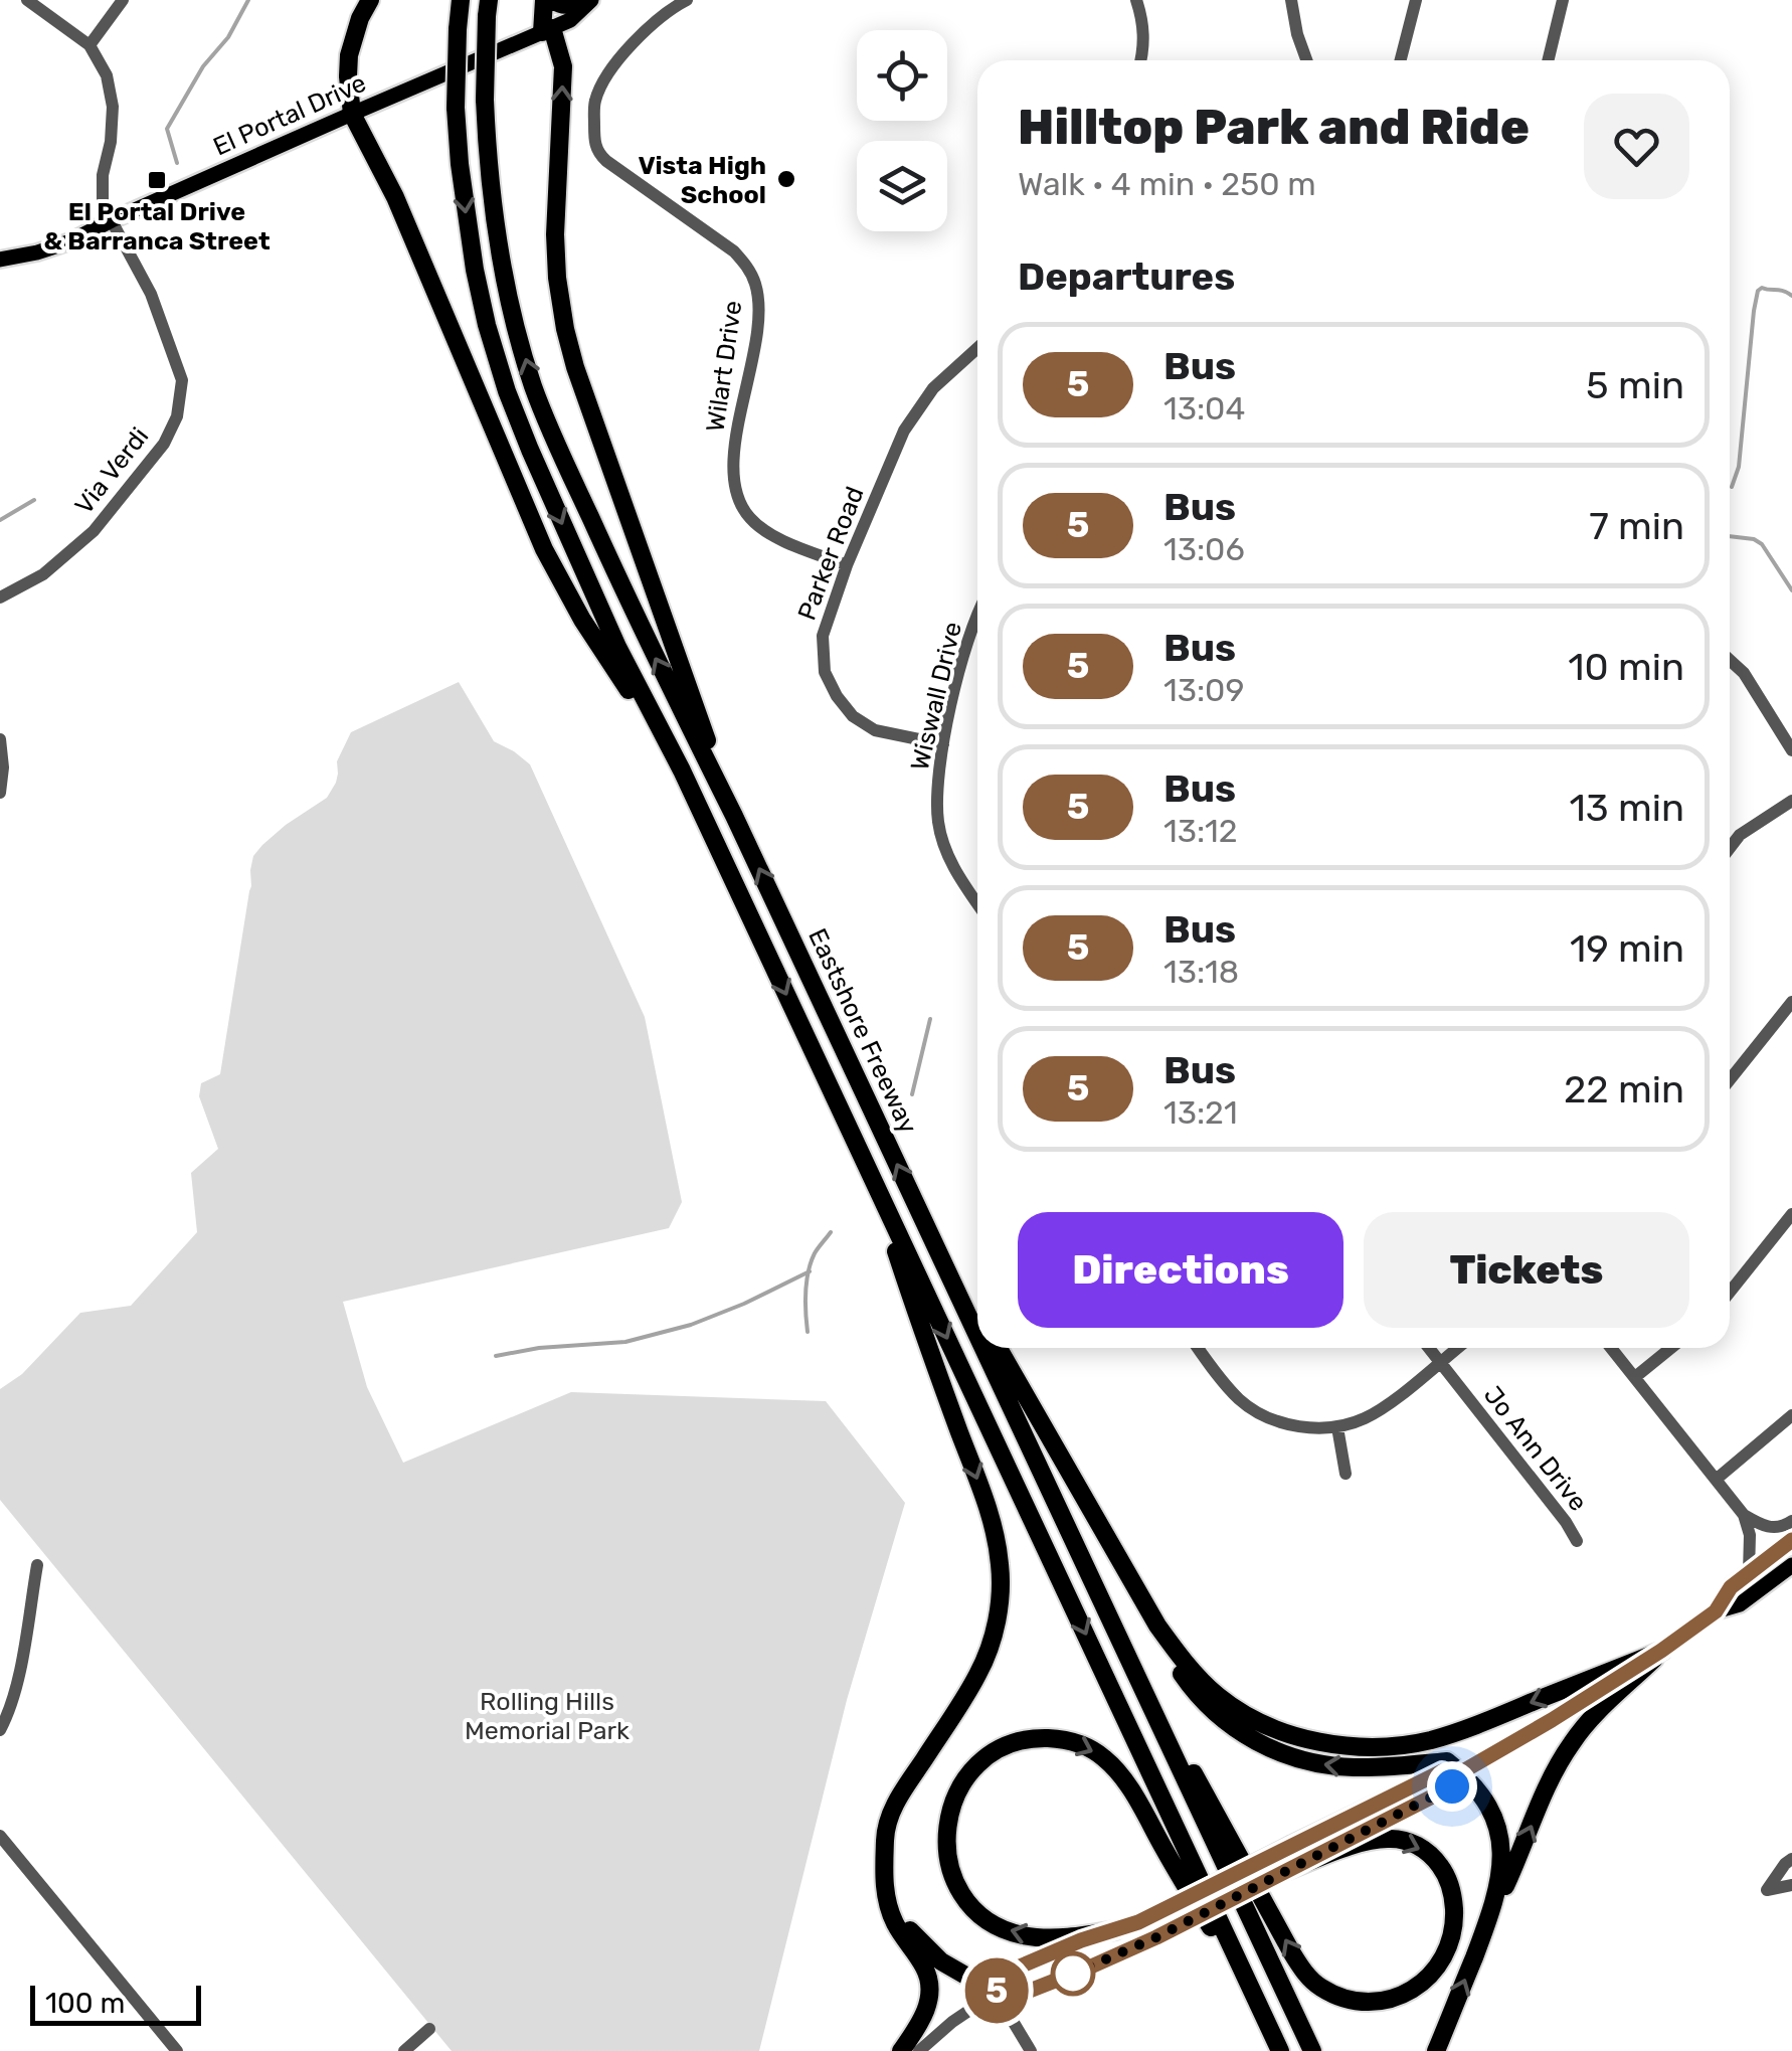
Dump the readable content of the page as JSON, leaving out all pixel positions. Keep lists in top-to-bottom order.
{
  "streets": {
    "highway": ["Eastshore Freeway"],
    "main road": ["El Portal Drive"],
    "street": [
      "Wilart Drive",
      "Via Verdi",
      "Parker Road",
      "Wiswall Drive",
      "Jo Ann Drive"
    ]
  },
  "crossings": [
    ["El Portal Drive", "Via Verdi"],
    ["Wilart Drive", "Parker Road"],
    ["Parker Road", "Wiswall Drive"]
  ],
  "parks": ["Rolling Hills Memorial Park"],
  "places": {
    "other": ["Vista High School"],
    "transit": ["El Portal Drive & Barranca Street"]
  },
  "lines": ["bus line 5"],
  "scale_bar": "100 m",
  "page": {
    "on_map": "5",
    "heading": [
      ["Hilltop Park and Ride", "Walk · 4 min · 250 m"],
      "Departures"
    ],
    "list": [
      {
        "mark": "5",
        "name": "Bus",
        "note": "13:04",
        "value": "5 min"
      },
      {
        "mark": "5",
        "name": "Bus",
        "note": "13:06",
        "value": "7 min"
      },
      {
        "mark": "5",
        "name": "Bus",
        "note": "13:09",
        "value": "10 min"
      },
      {
        "mark": "5",
        "name": "Bus",
        "note": "13:12",
        "value": "13 min"
      },
      {
        "mark": "5",
        "name": "Bus",
        "note": "13:18",
        "value": "19 min"
      },
      {
        "mark": "5",
        "name": "Bus",
        "note": "13:21",
        "value": "22 min"
      }
    ],
    "buttons": ["Directions", "Tickets"],
    "scale": "100 m"
  }
}
